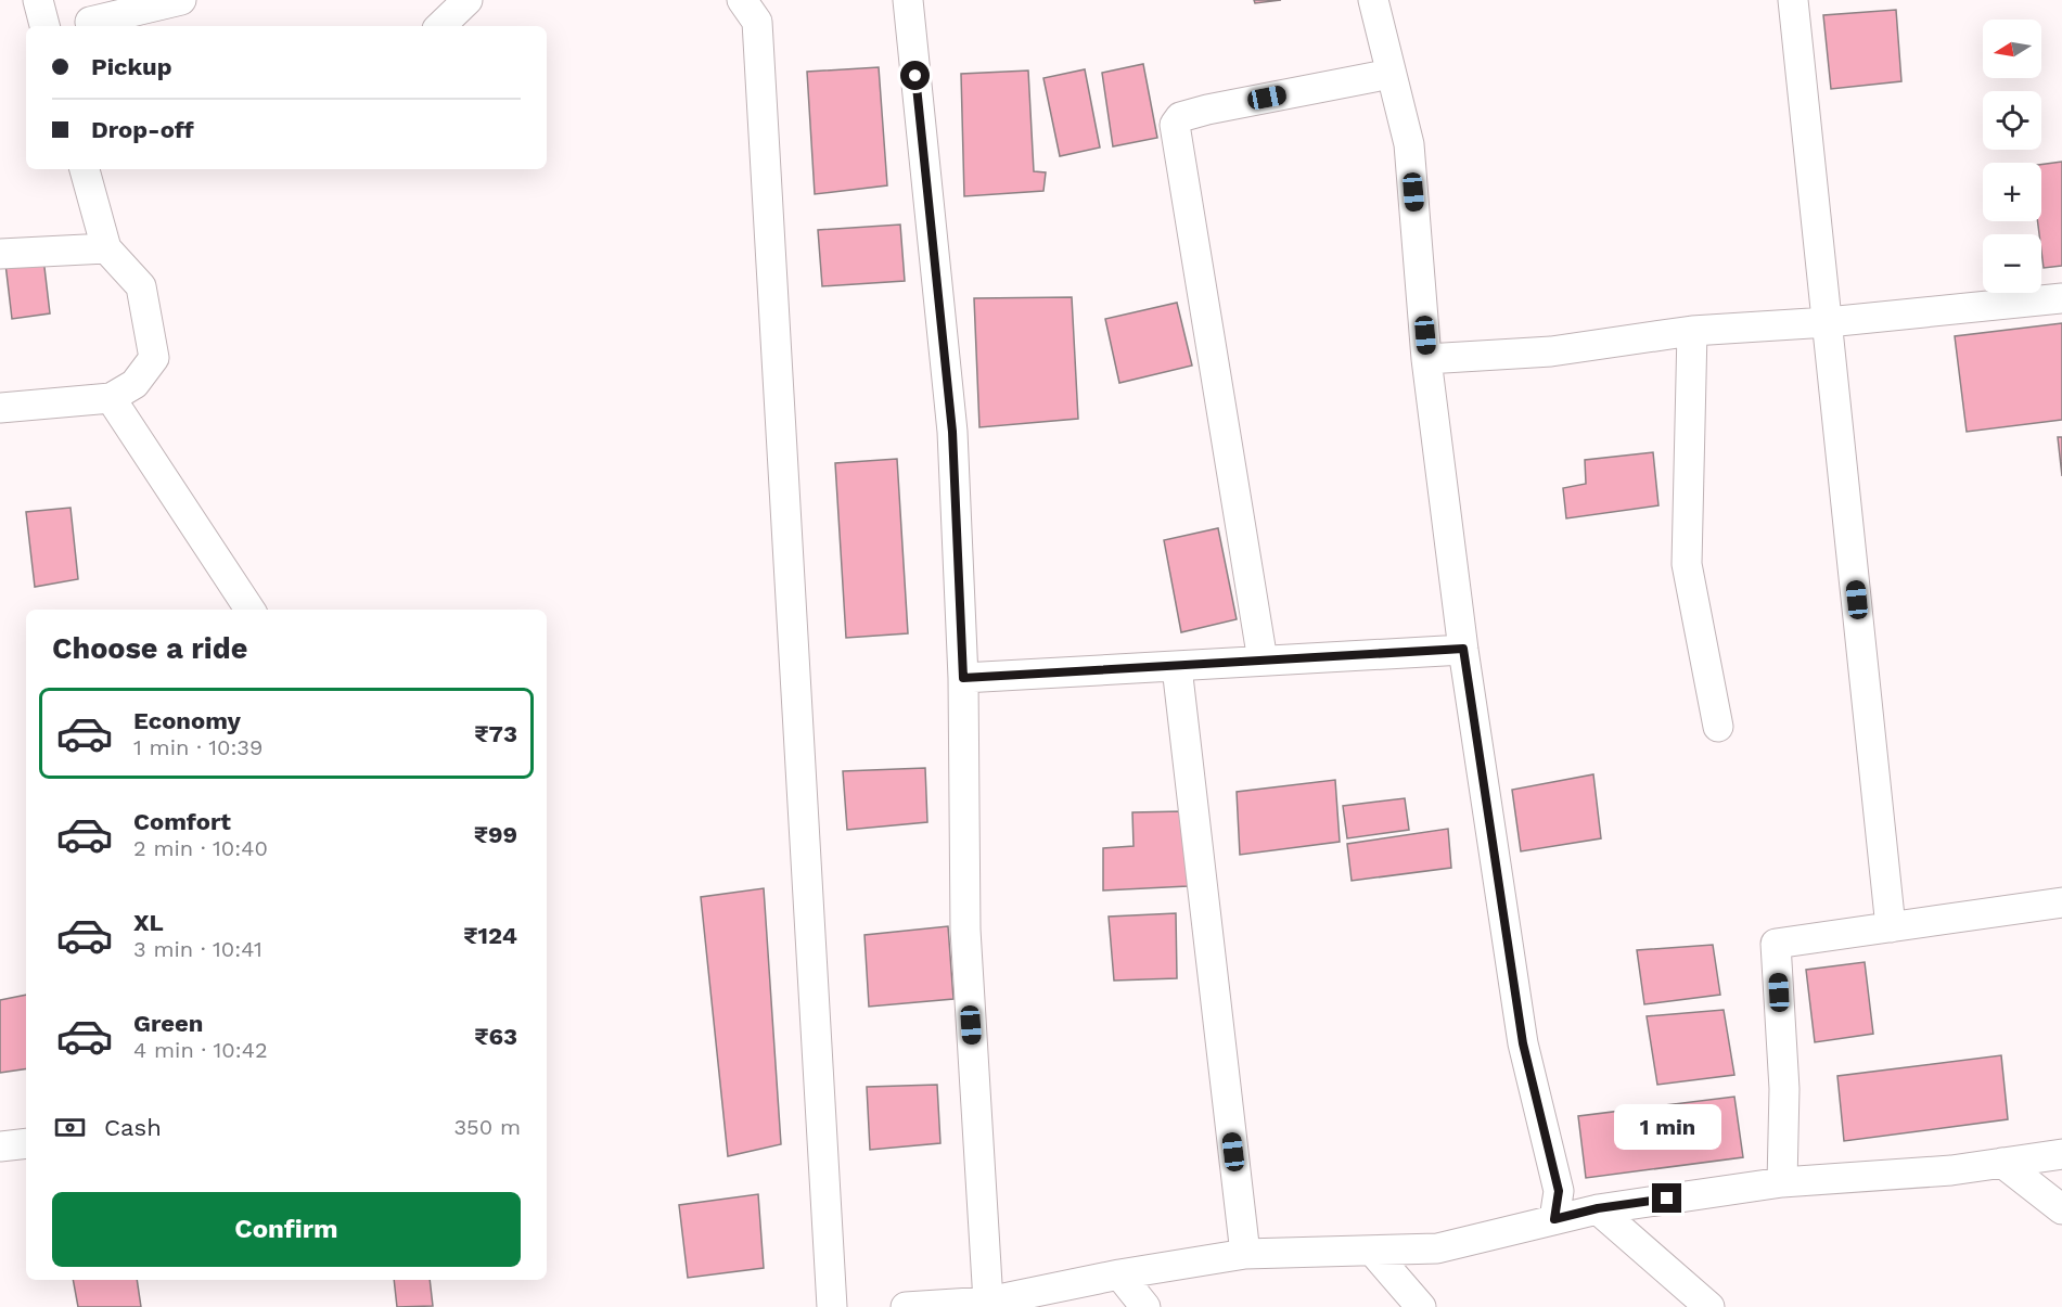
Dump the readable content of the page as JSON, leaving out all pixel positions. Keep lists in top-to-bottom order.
{
  "north": "left",
  "page": {
    "map_buttons": ["+", "−"],
    "banner": ["Pickup", "Drop-off"],
    "heading": "Choose a ride",
    "list": [
      {
        "name": "Economy",
        "note": "1 min · 10:39",
        "value": "₹73"
      },
      {
        "name": "Comfort",
        "note": "2 min · 10:40",
        "value": "₹99"
      },
      {
        "name": "XL",
        "note": "3 min · 10:41",
        "value": "₹124"
      },
      {
        "name": "Green",
        "note": "4 min · 10:42",
        "value": "₹63"
      }
    ],
    "pay": ["Cash", "350 m"],
    "bubble": "1 min",
    "buttons": "Confirm"
  }
}
